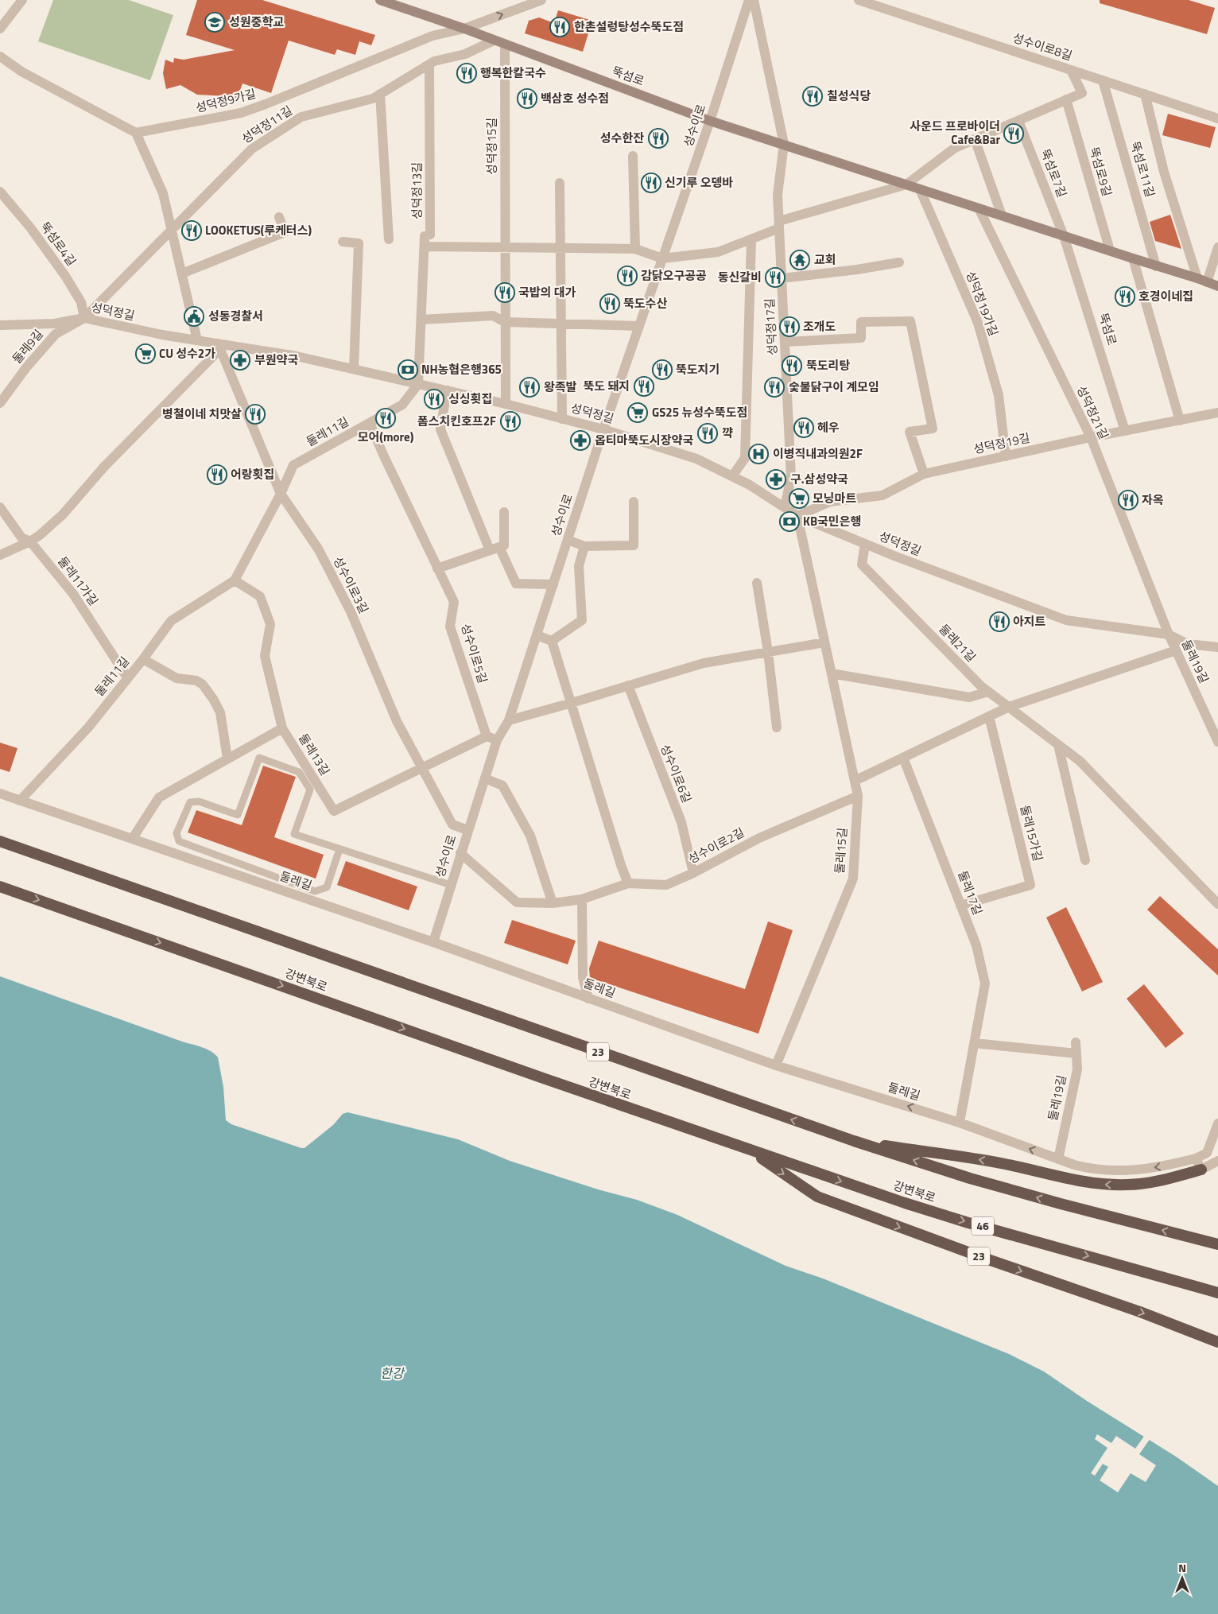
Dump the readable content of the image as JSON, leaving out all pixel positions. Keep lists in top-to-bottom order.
{
  "streets": {
    "highway": ["강변북로", "23", "46"],
    "main road": ["뚝섬로"],
    "street": [
      "성수이로8길",
      "성덕정9가길",
      "성덕정11길",
      "성수이로",
      "성덕정15길",
      "뚝섬로11길",
      "뚝섬로9길",
      "뚝섬로7길",
      "성덕정13길",
      "뚝섬로4길",
      "성덕정19가길",
      "성덕정길",
      "성덕정17길",
      "둘레9길",
      "성덕정21길",
      "둘레11길",
      "성덕정19길",
      "둘레11가길",
      "성수이로3길",
      "둘레21길",
      "성수이로5길",
      "둘레19길",
      "둘레13길",
      "성수이로6길",
      "둘레15가길",
      "성수이로2길",
      "둘레15길",
      "둘레길",
      "둘레17길"
    ]
  },
  "crossings": [
    ["성수이로8길", "뚝섬로11길"],
    ["뚝섬로", "성덕정9가길"],
    ["뚝섬로", "성덕정11길"],
    ["뚝섬로", "성수이로"],
    ["뚝섬로", "성덕정15길"],
    ["뚝섬로", "뚝섬로11길"],
    ["뚝섬로", "뚝섬로9길"],
    ["뚝섬로", "뚝섬로7길"],
    ["뚝섬로", "성덕정19가길"],
    ["뚝섬로", "성덕정17길"],
    ["뚝섬로", "성덕정21길"],
    ["뚝섬로", "성덕정19길"],
    ["성덕정11길", "성덕정13길"],
    ["성덕정11길", "뚝섬로4길"],
    ["성덕정11길", "성덕정길"],
    ["성덕정11길", "둘레9길"],
    ["성수이로", "성덕정길"],
    ["성수이로", "성수이로3길"],
    ["성수이로", "성수이로2길"],
    ["성수이로", "둘레길"],
    ["성덕정15길", "성덕정길"],
    ["성덕정13길", "성덕정길"],
    ["성덕정13길", "둘레11길"],
    ["뚝섬로4길", "성덕정길"],
    ["뚝섬로4길", "둘레9길"],
    ["성덕정19가길", "성덕정19길"],
    ["성덕정길", "성덕정17길"],
    ["성덕정길", "둘레9길"],
    ["성덕정길", "성덕정21길"],
    ["성덕정길", "둘레11길"],
    ["성덕정길", "성덕정19길"],
    ["성덕정길", "성수이로3길"],
    ["성덕정길", "둘레21길"],
    ["성덕정길", "둘레19길"],
    ["성덕정길", "둘레15길"],
    ["성덕정21길", "성덕정19길"],
    ["성덕정21길", "둘레19길"],
    ["둘레11길", "둘레11가길"],
    ["둘레11길", "성수이로3길"],
    ["둘레11길", "성수이로5길"],
    ["둘레11길", "둘레길"],
    ["성덕정19길", "둘레15길"],
    ["성수이로3길", "둘레13길"],
    ["성수이로5길", "둘레13길"],
    ["둘레19길", "둘레길"],
    ["둘레13길", "둘레길"],
    ["성수이로6길", "성수이로2길"],
    ["둘레15가길", "둘레17길"],
    ["성수이로2길", "둘레15길"],
    ["둘레15길", "둘레길"],
    ["둘레길", "둘레17길"],
    ["강변북로", "23"]
  ],
  "water": ["한강"],
  "places": {
    "school or university": ["성원중학교"],
    "restaurant": [
      "한촌설렁탕성수뚝도점",
      "행복한칼국수",
      "칠성식당",
      "백삼호 성수점",
      "사운드 프로바이더 Cafe&Bar",
      "성수한잔",
      "신기루 오뎅바",
      "LOOKETUS(루케터스)",
      "감닭오구공공",
      "동신갈비",
      "국밥의 대가",
      "호경이네집",
      "뚝도수산",
      "조개도",
      "뚝도리탕",
      "뚝도지기",
      "뚝도 돼지",
      "왕족발",
      "숯불닭구이 계모임",
      "싱싱횟집",
      "병철이네 치맛살",
      "모어(more)",
      "폼스치킨호프2F",
      "헤우",
      "꺅",
      "어랑횟집",
      "자옥",
      "아지트"
    ],
    "temple": ["교회"],
    "public building": ["성동경찰서"],
    "supermarket": ["CU 성수2가", "GS25 뉴성수뚝도점", "모닝마트"],
    "pharmacy": ["부원약국", "옵티마뚝도시장약국", "구.삼성약국"],
    "bank": ["NH농협은행365", "KB국민은행"],
    "hospital": ["이병직내과의원2F"]
  },
  "north": "top"
}
